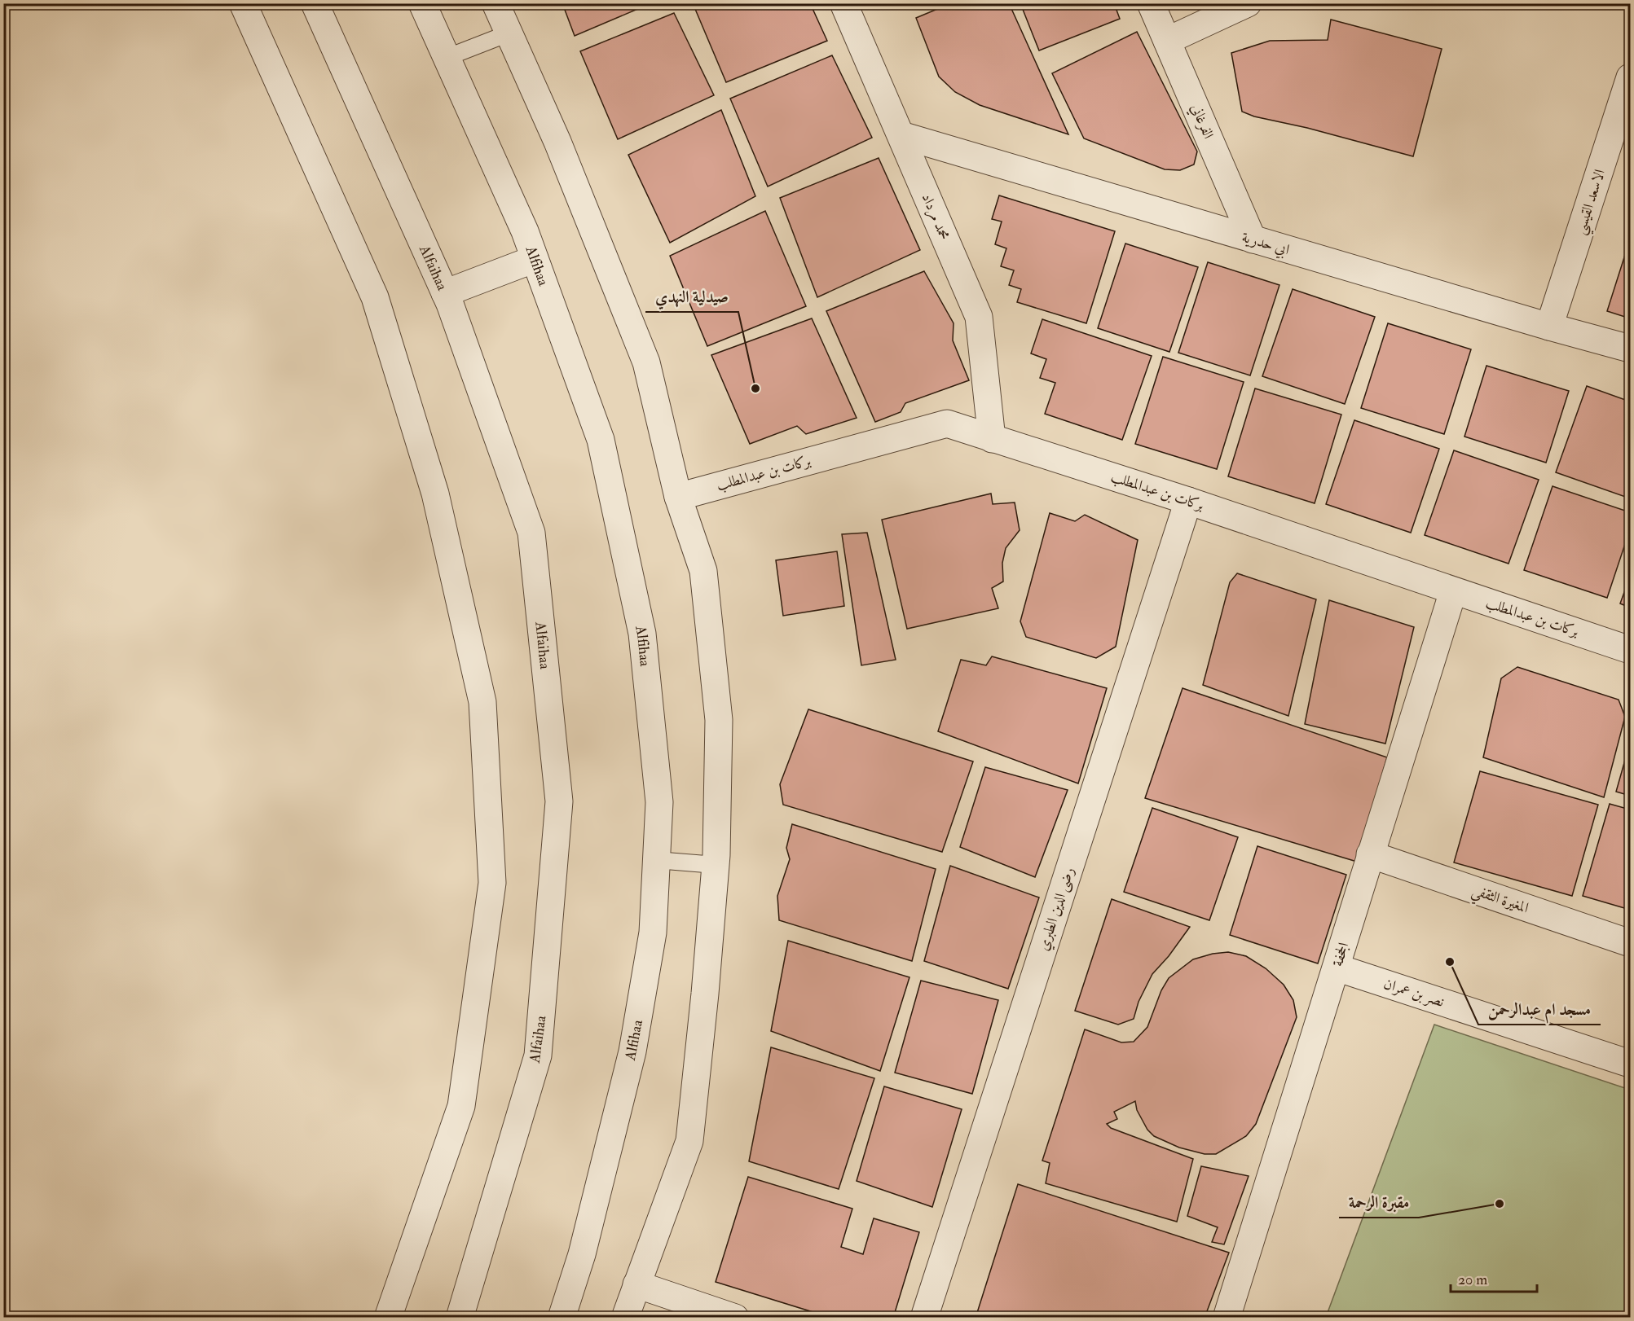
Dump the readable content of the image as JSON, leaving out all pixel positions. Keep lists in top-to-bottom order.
{
  "streets": {
    "street": [
      "الفرغاني",
      "الاسعد القيسي",
      "محمد مرداد",
      "ابي حدرية",
      "Alfihaa",
      "Alfaihaa",
      "بركات بن عبدالمطلب",
      "المغيرة الثقفي",
      "رضى الدين الطبري",
      "الجحفة",
      "نصر بن عمران"
    ]
  },
  "crossings": [
    ["الفرغاني", "ابي حدرية"],
    ["الاسعد القيسي", "ابي حدرية"],
    ["محمد مرداد", "ابي حدرية"],
    ["محمد مرداد", "بركات بن عبدالمطلب"],
    ["بركات بن عبدالمطلب", "رضى الدين الطبري"],
    ["بركات بن عبدالمطلب", "الجحفة"],
    ["المغيرة الثقفي", "الجحفة"],
    ["الجحفة", "نصر بن عمران"]
  ],
  "places": ["صيدلية النهدي", "مسجد ام عبدالرحمن", "مقبرة الرحمة"],
  "scale_bar": "20 m"
}
